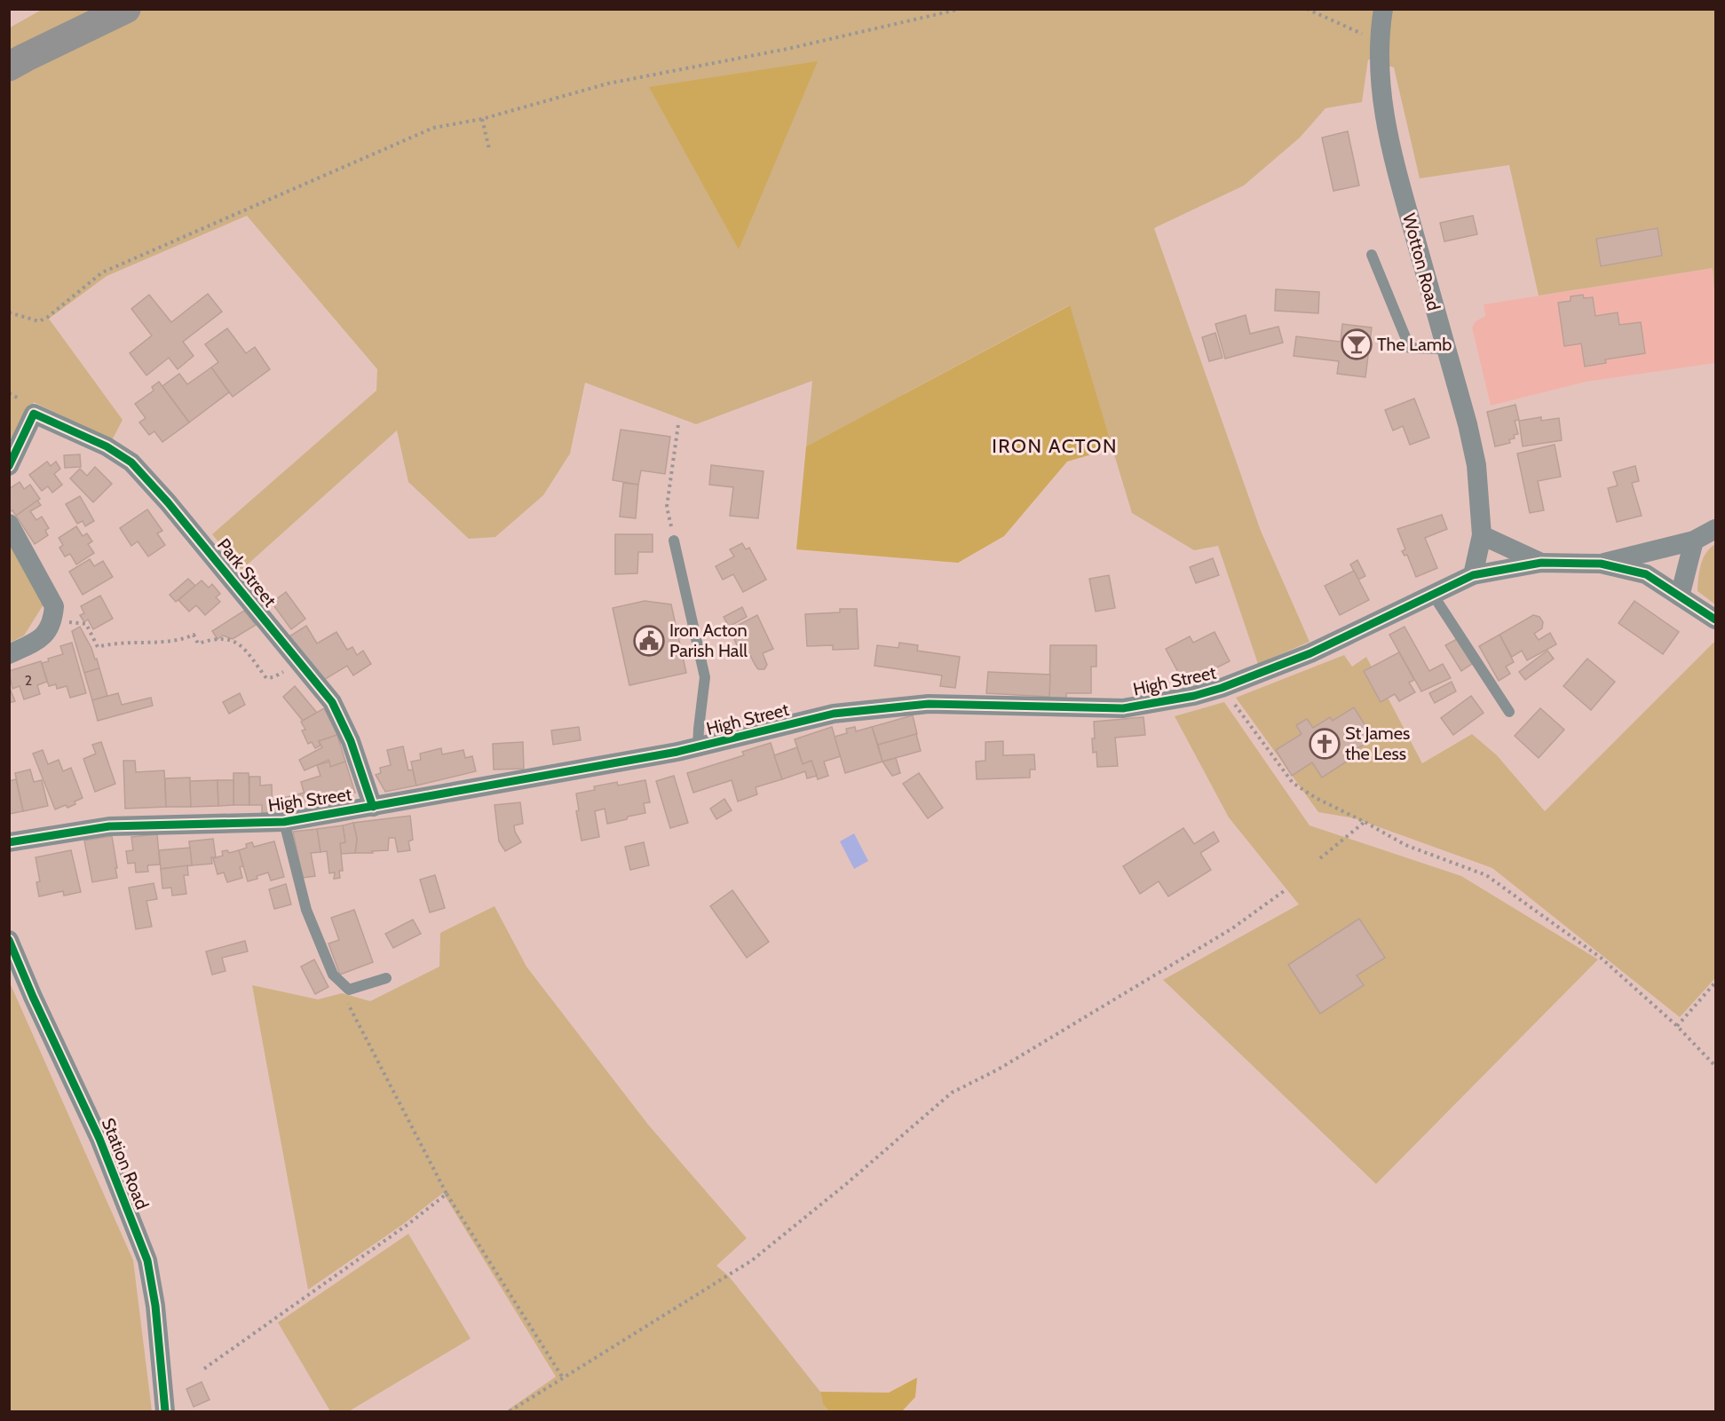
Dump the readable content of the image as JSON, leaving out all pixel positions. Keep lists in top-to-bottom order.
{
  "streets": {
    "street": [
      "Wotton Road",
      "Park Street",
      "High Street",
      "Station Road"
    ]
  },
  "crossings": [
    ["Wotton Road", "High Street"],
    ["Park Street", "High Street"]
  ],
  "districts": ["IRON ACTON"],
  "places": {
    "bar": ["The Lamb"],
    "public building": ["Iron Acton Parish Hall"],
    "church": ["St James the Less"]
  },
  "house_numbers": ["2"]
}
